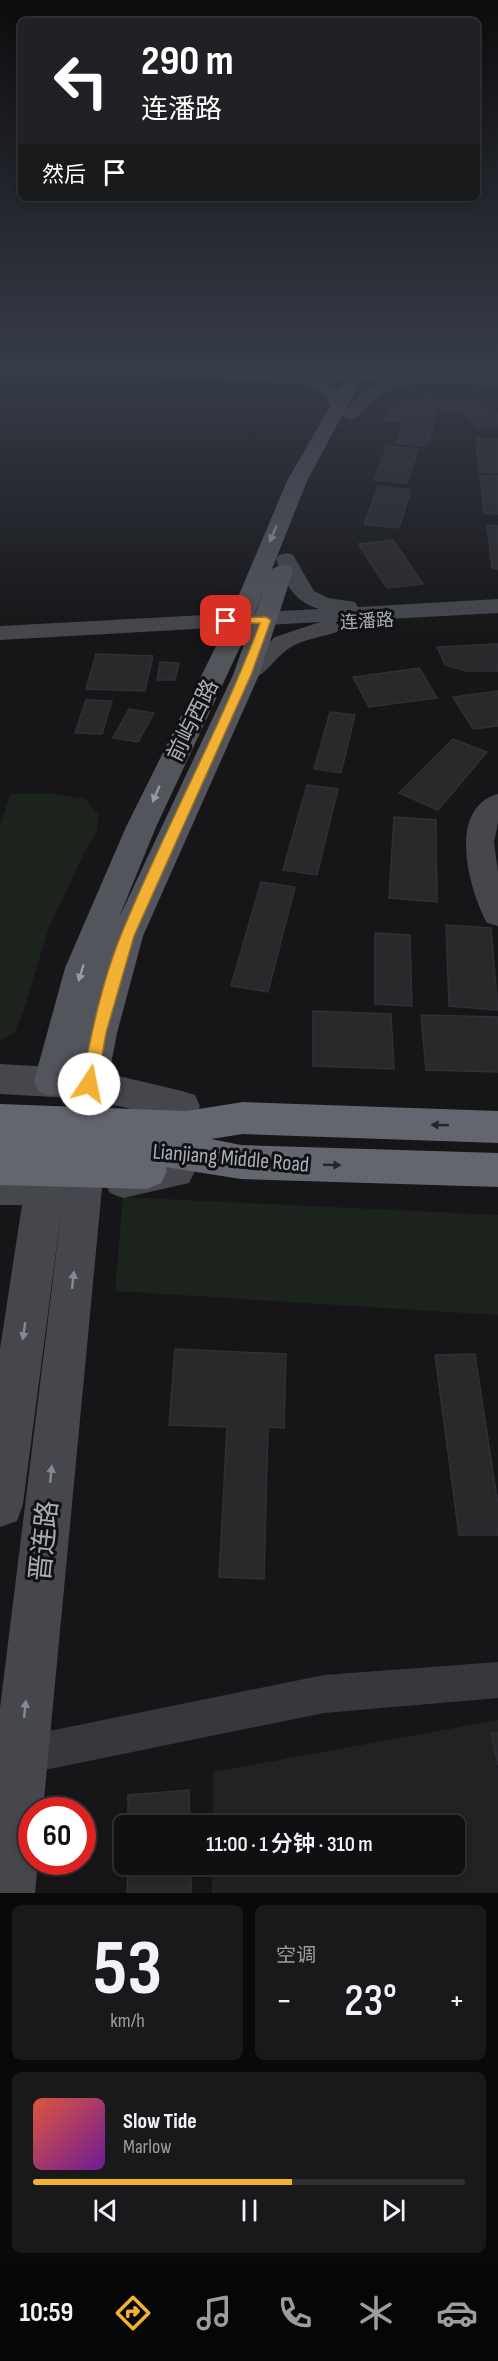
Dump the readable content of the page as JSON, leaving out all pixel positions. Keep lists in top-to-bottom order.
{
  "streets": {
    "highway": ["Lianjiang Middle Road"],
    "main road": ["连潘路", "前屿西路", "晋连路"]
  },
  "crossings": [
    ["连潘路", "前屿西路"]
  ],
  "page": {
    "turn": ["290 m", "连潘路"],
    "then": "然后",
    "limit": "60",
    "trip": "11:00 · 1 分钟 · 310 m",
    "tile": [
      ["53", "km/h"],
      "空调"
    ],
    "heat": ["−", "23°", "+"],
    "song": ["Slow Tide", "Marlow"],
    "tabs": "10:59"
  }
}
